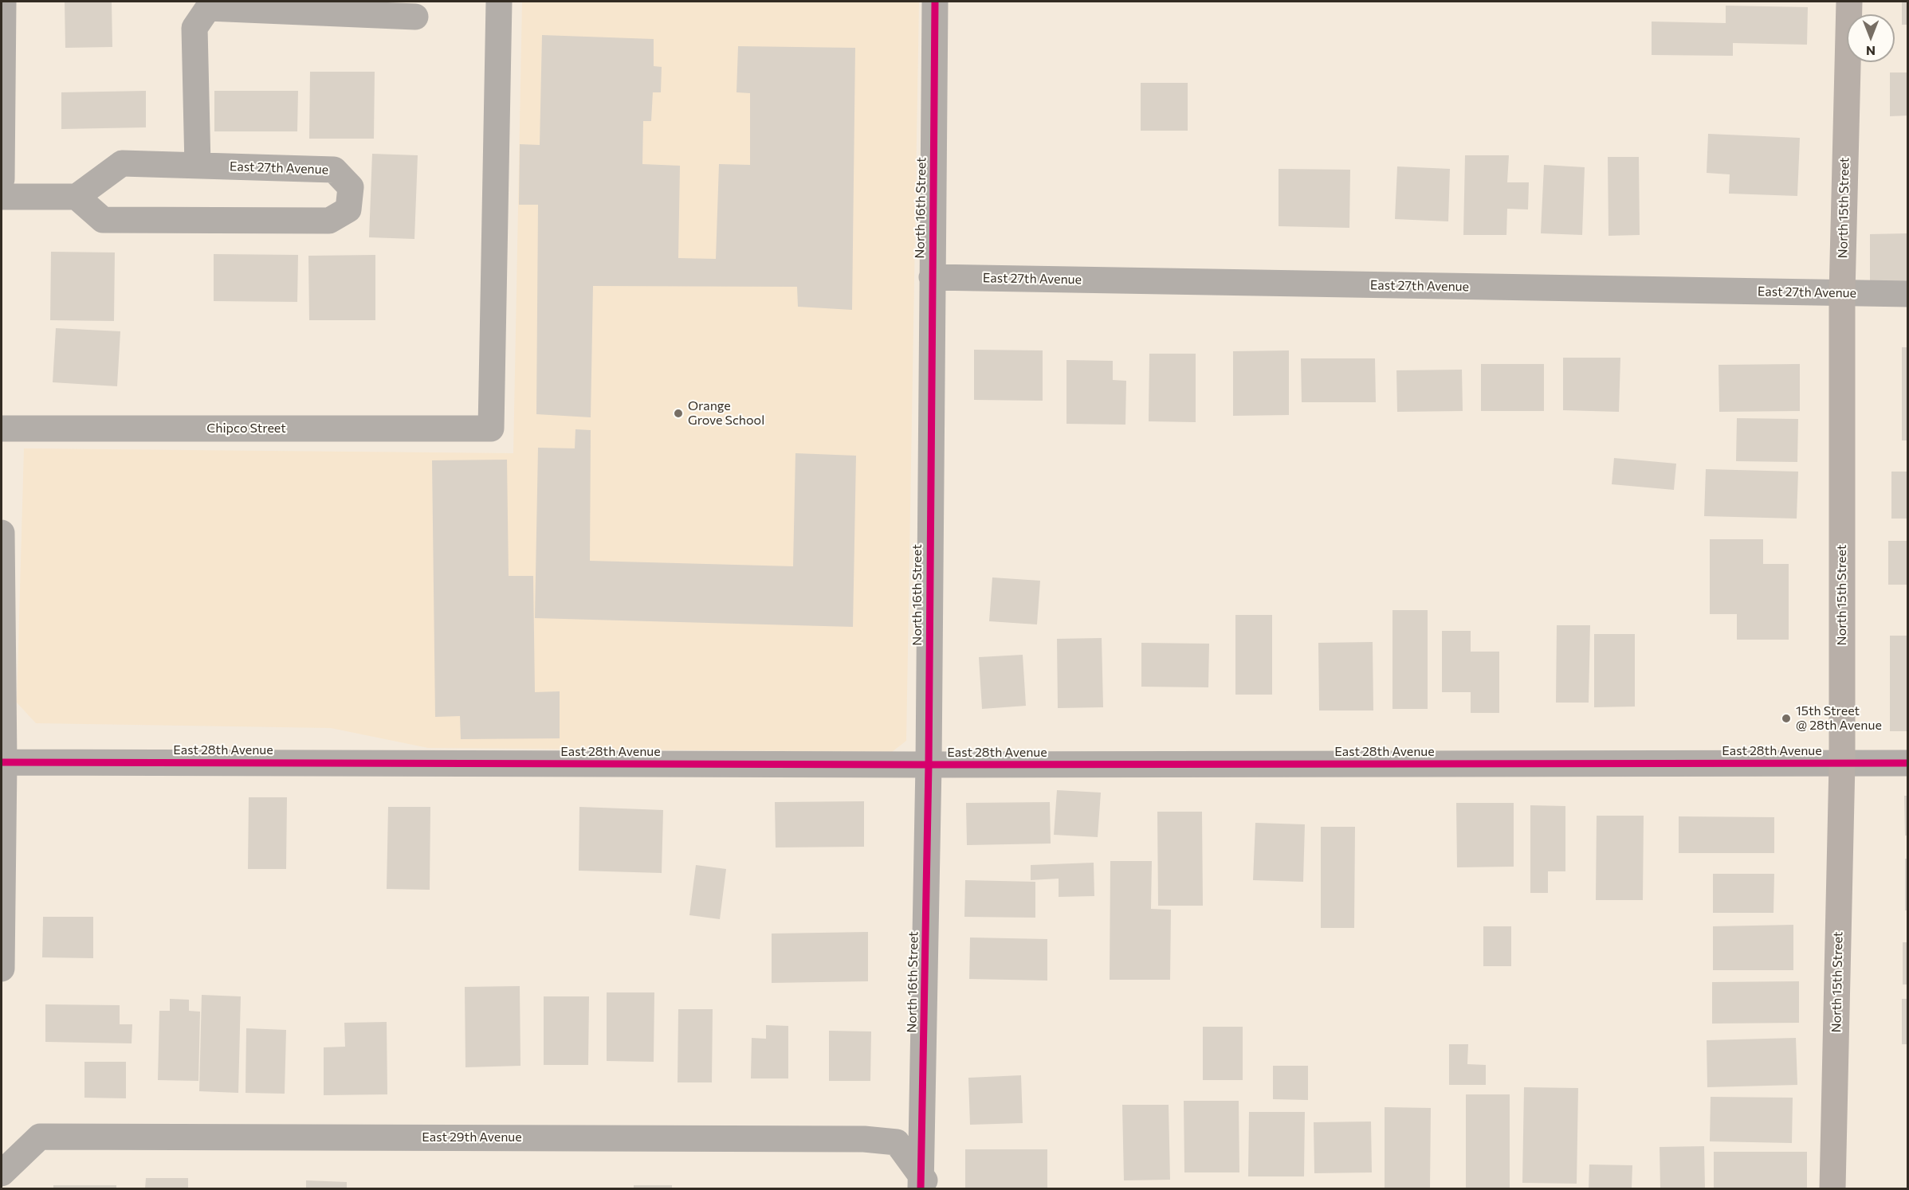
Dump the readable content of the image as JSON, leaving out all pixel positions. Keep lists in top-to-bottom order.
{
  "streets": {
    "main road": ["North 15th Street"],
    "street": [
      "East 27th Avenue",
      "North 16th Street",
      "Chipco Street",
      "East 28th Avenue",
      "East 29th Avenue"
    ]
  },
  "crossings": [
    ["East 27th Avenue", "North 16th Street"],
    ["East 27th Avenue", "North 15th Street"],
    ["North 16th Street", "East 28th Avenue"],
    ["North 16th Street", "East 29th Avenue"],
    ["North 15th Street", "East 28th Avenue"]
  ],
  "places": ["Orange Grove School", "15th Street @ 28th Avenue"],
  "north": "bottom"
}
